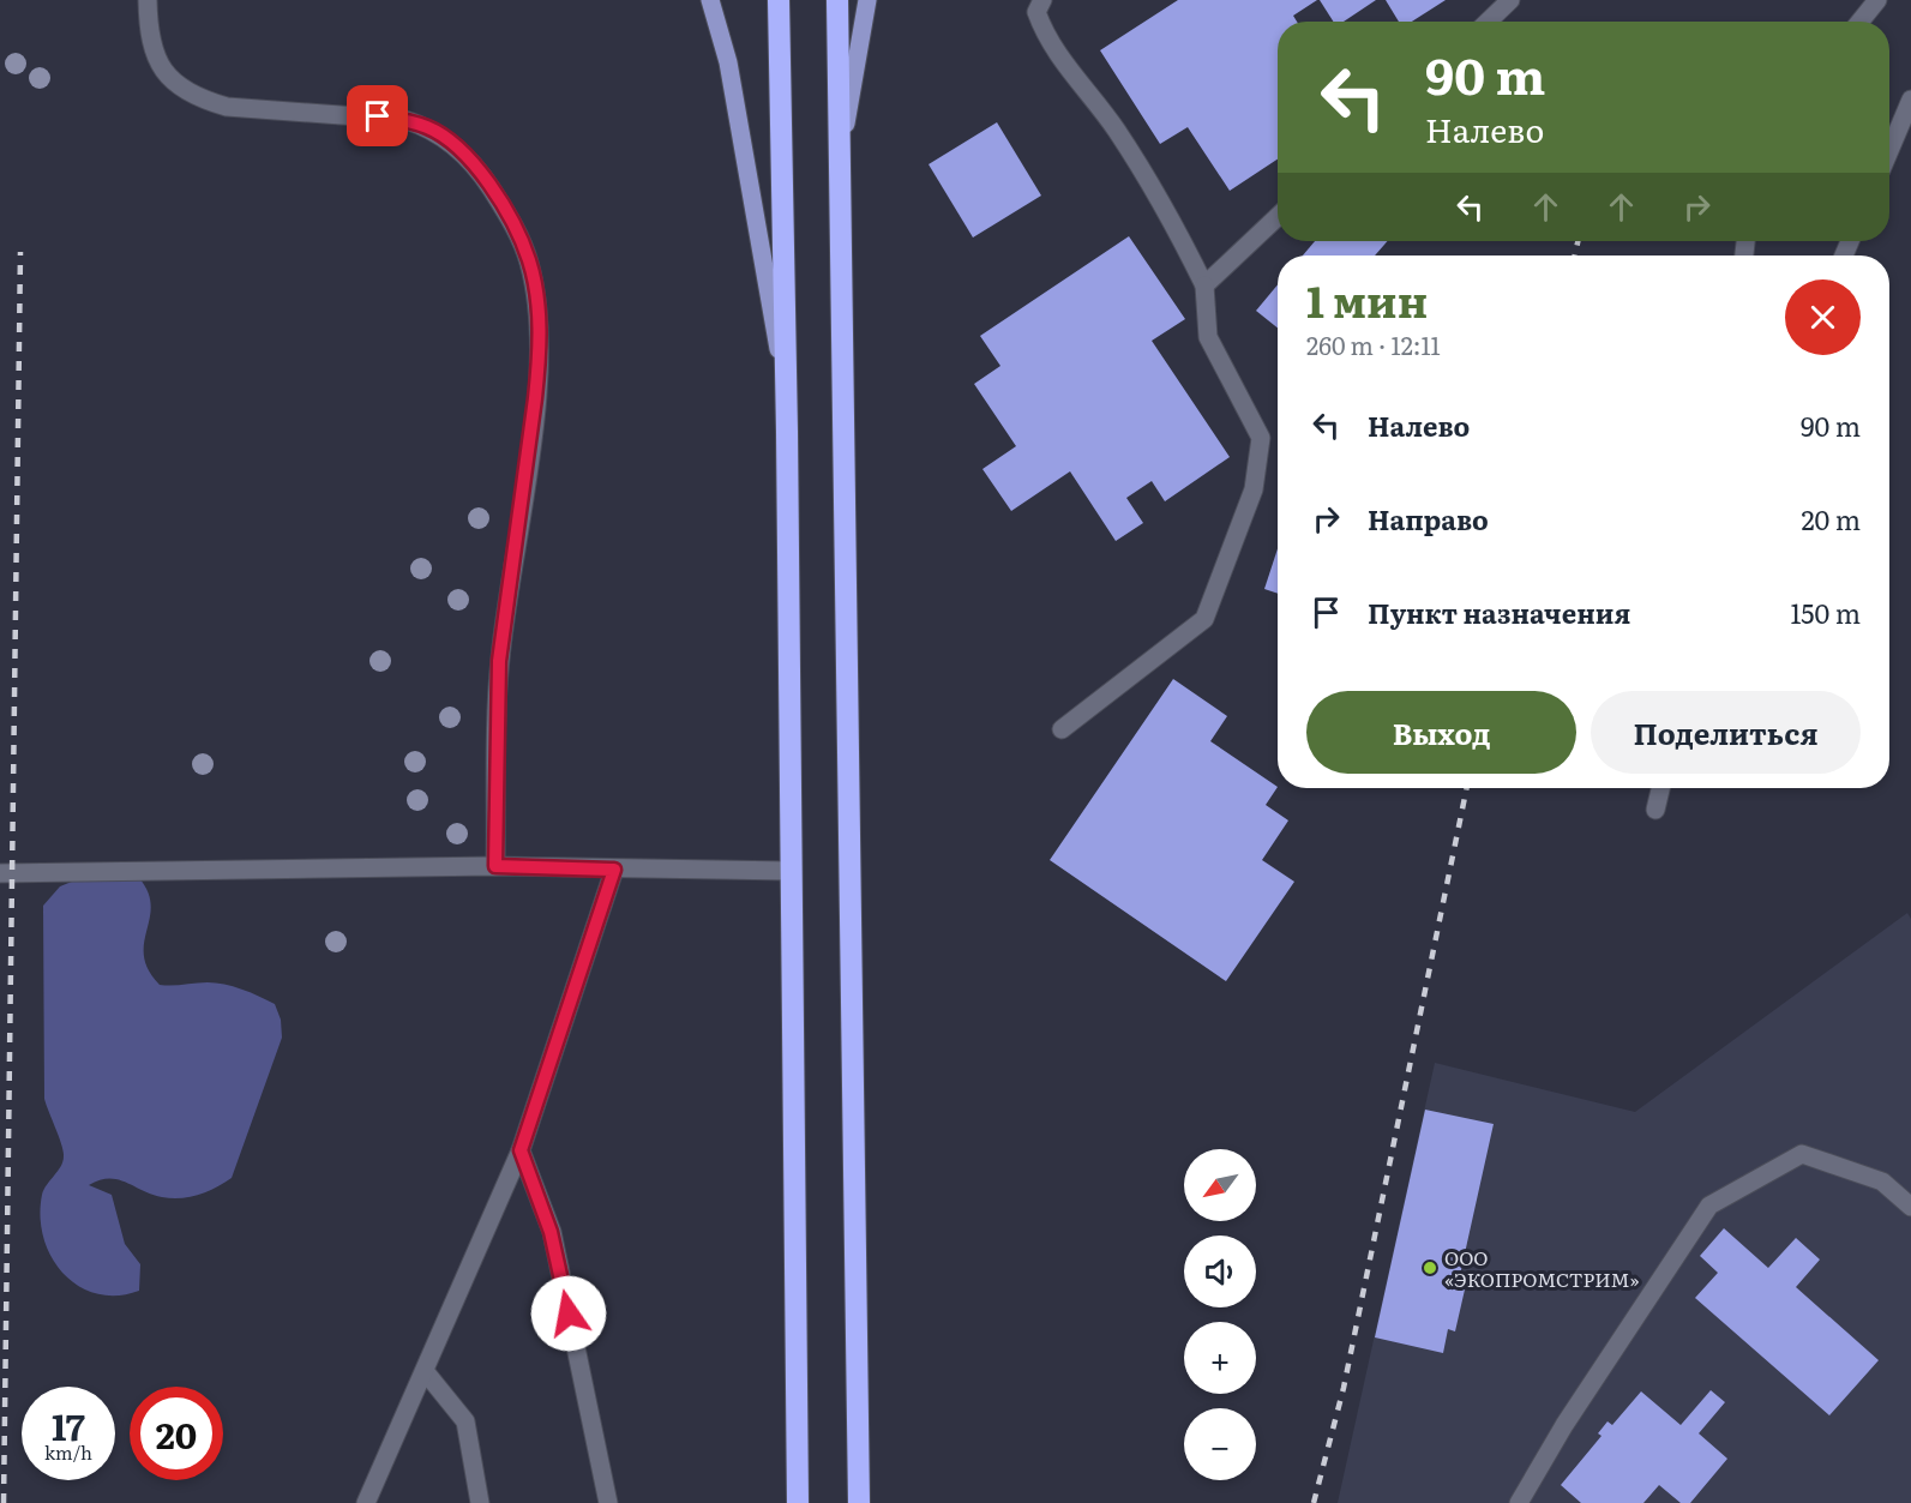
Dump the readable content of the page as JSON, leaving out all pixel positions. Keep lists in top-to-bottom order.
{
  "places": ["ООО «ЭКОПРОМСТРИМ»"],
  "north": "bottom left",
  "page": {
    "turn": ["90 m", "Налево"],
    "heading": ["1 мин", "260 m · 12:11"],
    "list": [
      {
        "name": "Налево",
        "value": "90 m"
      },
      {
        "name": "Направо",
        "value": "20 m"
      },
      {
        "name": "Пункт назначения",
        "value": "150 m"
      }
    ],
    "buttons": ["Выход", "Поделиться"],
    "map_buttons": ["+", "−"],
    "speed": "17 km/h",
    "limit": "20"
  }
}
